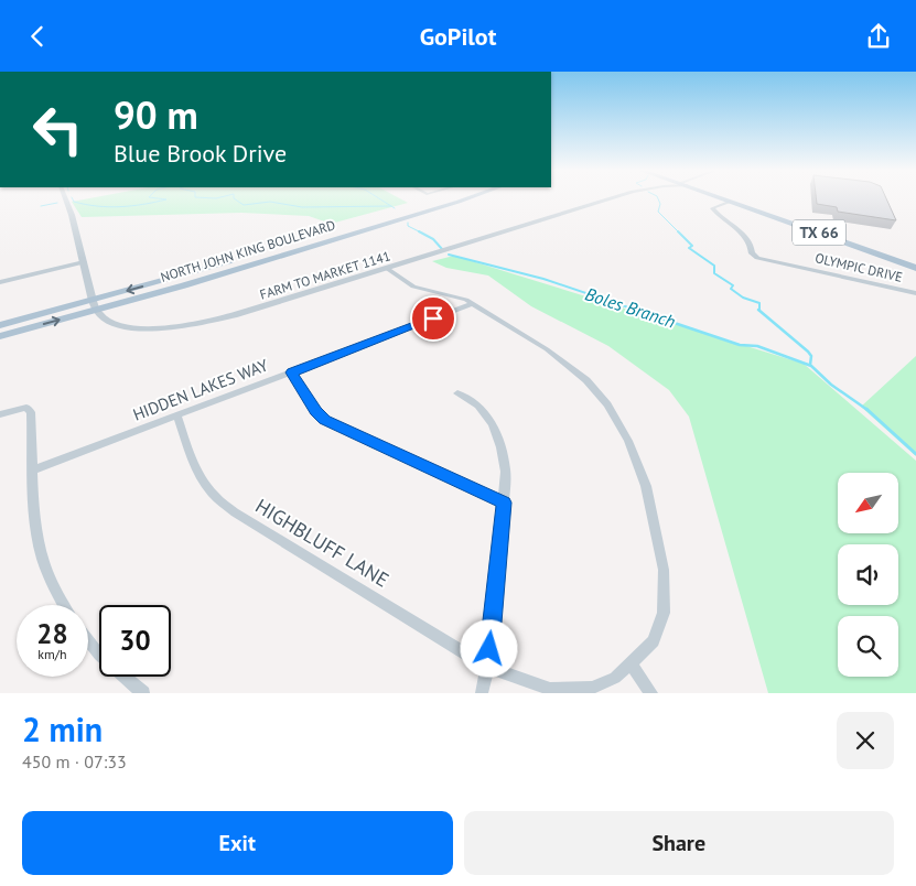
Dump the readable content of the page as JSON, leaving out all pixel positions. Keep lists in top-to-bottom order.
{
  "streets": {
    "main road": ["TX 66", "NORTH JOHN KING BOULEVARD"],
    "street": [
      "OLYMPIC DRIVE",
      "FARM TO MARKET 1141",
      "HIDDEN LAKES WAY",
      "HIGHBLUFF LANE"
    ]
  },
  "crossings": [
    ["TX 66", "OLYMPIC DRIVE"],
    ["NORTH JOHN KING BOULEVARD", "FARM TO MARKET 1141"],
    ["FARM TO MARKET 1141", "HIGHBLUFF LANE"],
    ["HIDDEN LAKES WAY", "HIGHBLUFF LANE"]
  ],
  "water": ["Boles Branch"],
  "north": "bottom left",
  "page": {
    "header": "GoPilot",
    "turn": ["90 m", "Blue Brook Drive"],
    "speed": "28 km/h",
    "limit": "30",
    "heading": ["2 min", "450 m · 07:33"],
    "buttons": ["Exit", "Share"]
  }
}
